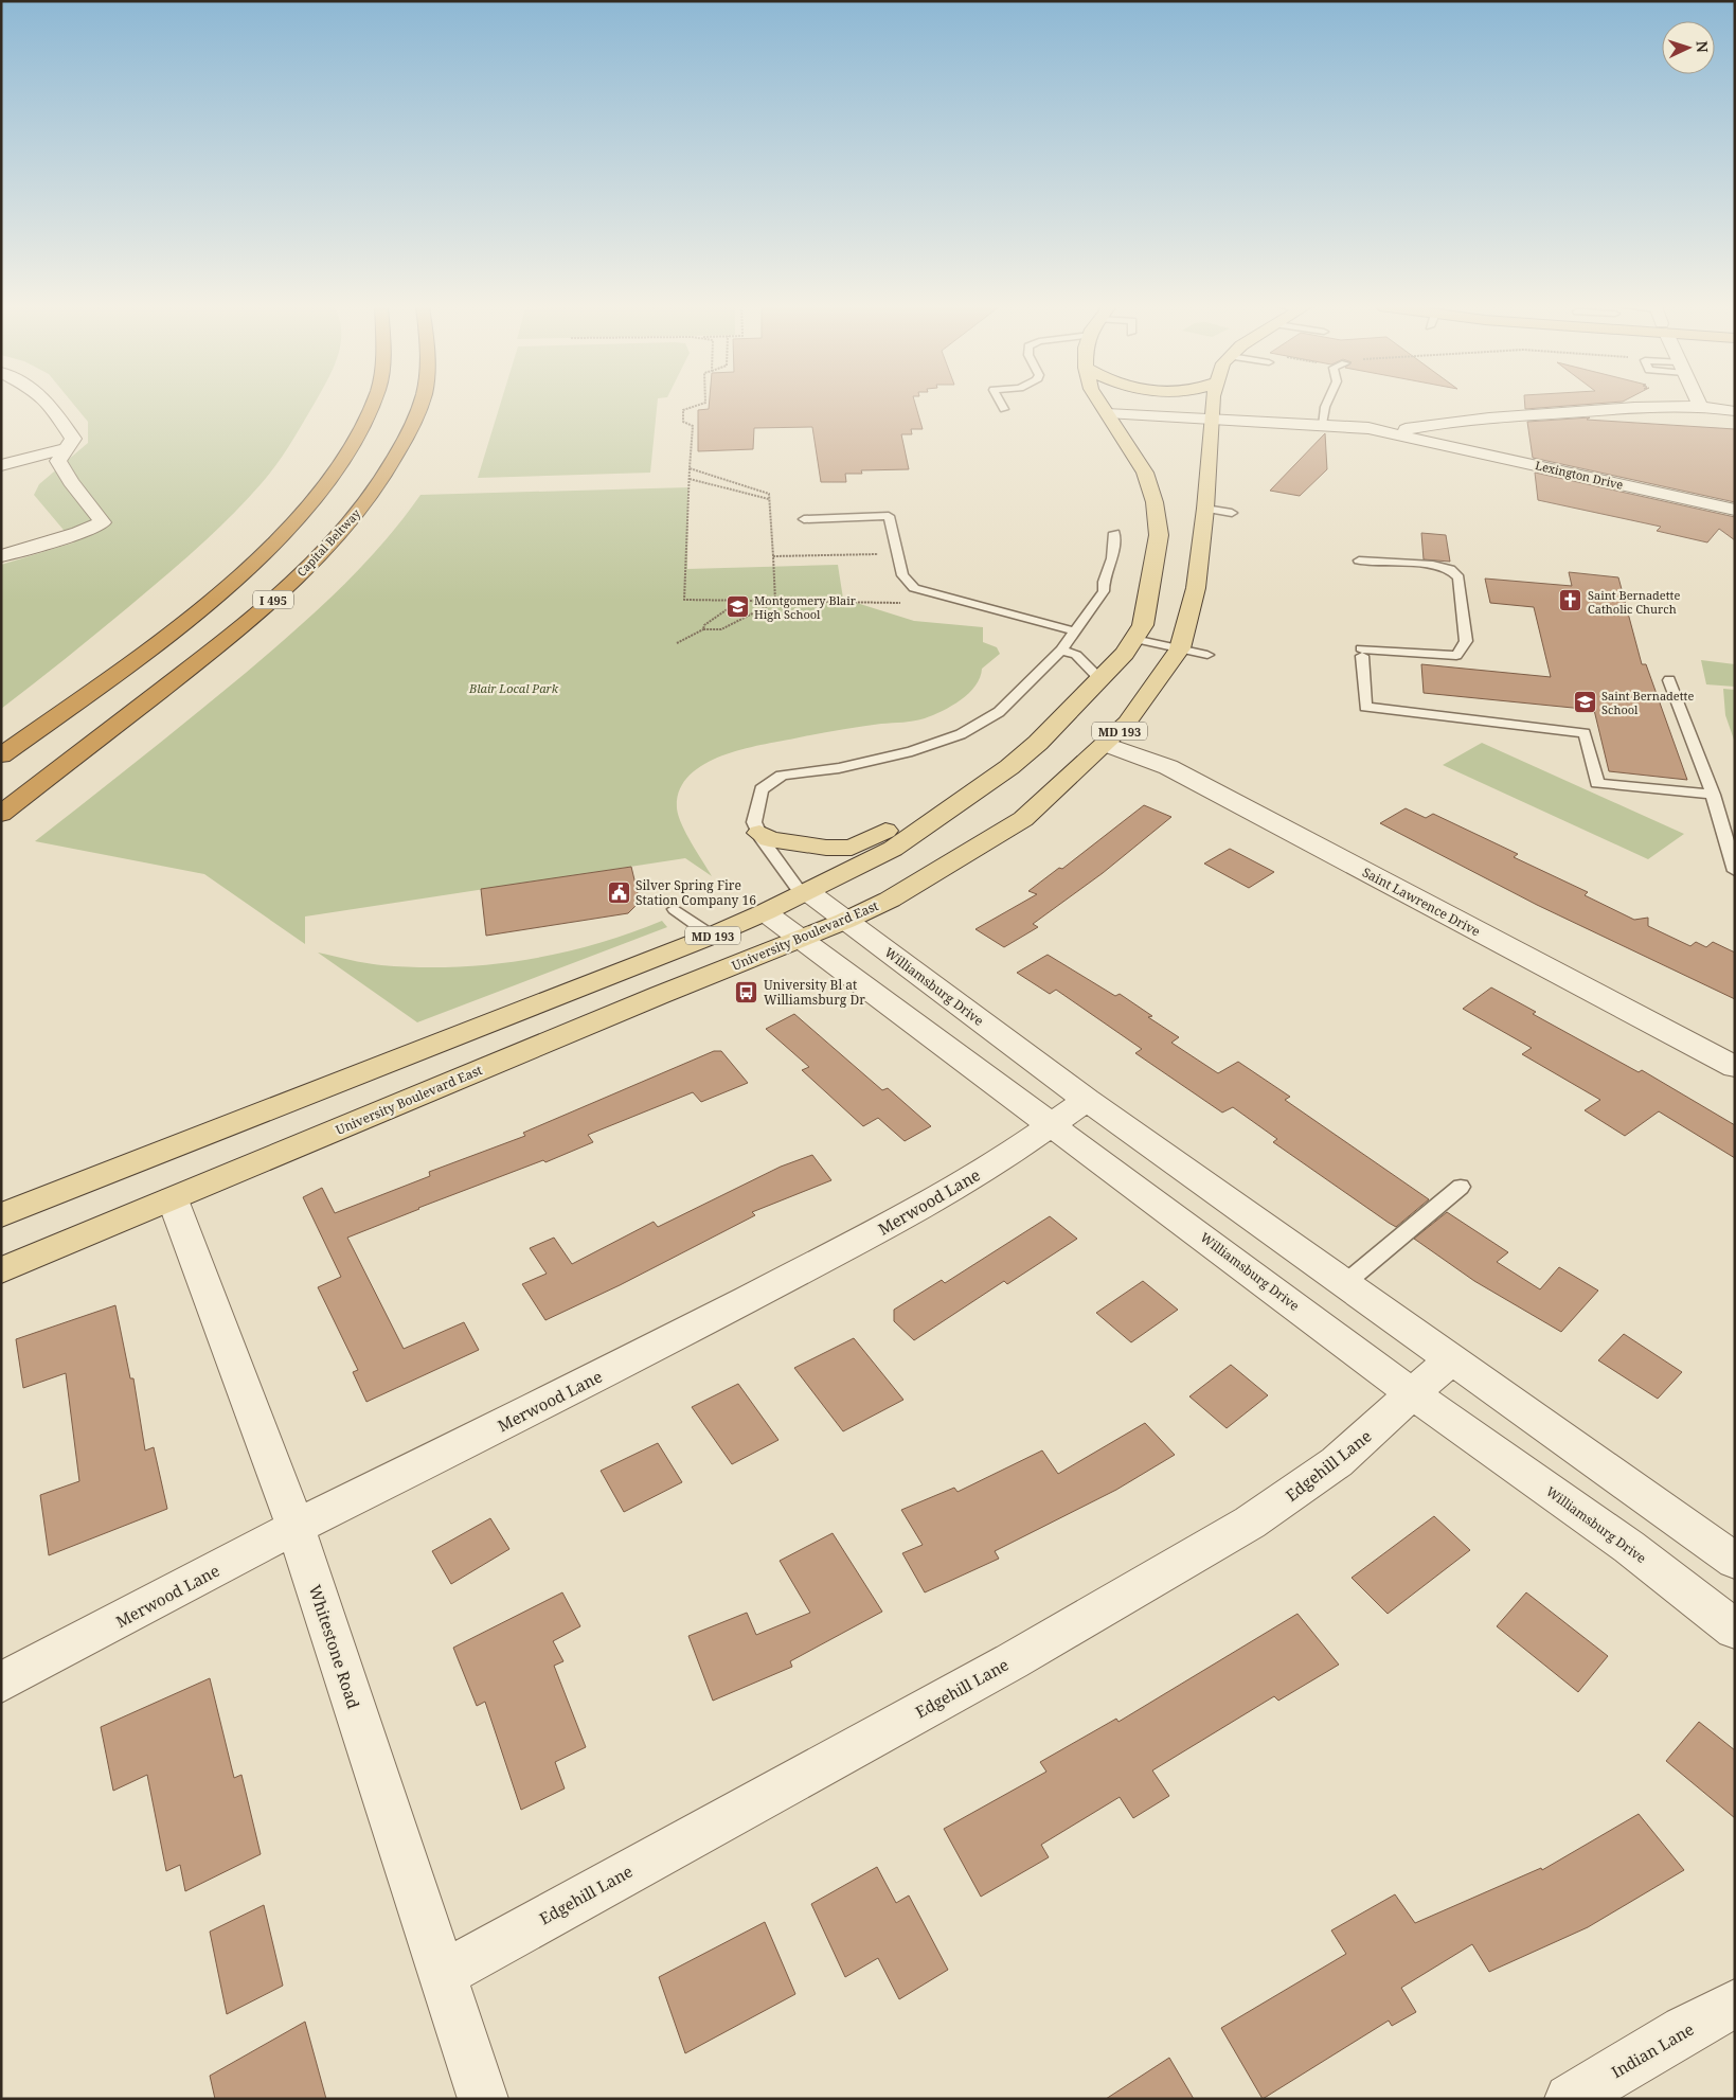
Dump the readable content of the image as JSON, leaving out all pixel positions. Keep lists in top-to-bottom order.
{
  "streets": {
    "highway": ["Capital Beltway", "I 495"],
    "main road": ["MD 193", "University Boulevard East"],
    "street": [
      "Lexington Drive",
      "Saint Lawrence Drive",
      "Williamsburg Drive",
      "Merwood Lane",
      "Edgehill Lane",
      "Whitestone Road",
      "Indian Lane"
    ]
  },
  "crossings": [
    ["Lexington Drive", "MD 193"],
    ["Lexington Drive", "University Boulevard East"],
    ["MD 193", "Williamsburg Drive"],
    ["Saint Lawrence Drive", "University Boulevard East"],
    ["University Boulevard East", "Williamsburg Drive"],
    ["University Boulevard East", "Whitestone Road"],
    ["Williamsburg Drive", "Merwood Lane"],
    ["Williamsburg Drive", "Edgehill Lane"],
    ["Merwood Lane", "Whitestone Road"],
    ["Edgehill Lane", "Whitestone Road"]
  ],
  "parks": ["Blair Local Park"],
  "places": {
    "church": ["Saint Bernadette Catholic Church"],
    "school or university": ["Montgomery Blair High School", "Saint Bernadette School"],
    "public building": ["Silver Spring Fire Station Company 16"],
    "bus stop": ["University Bl at Williamsburg Dr"]
  },
  "north": "right"
}
